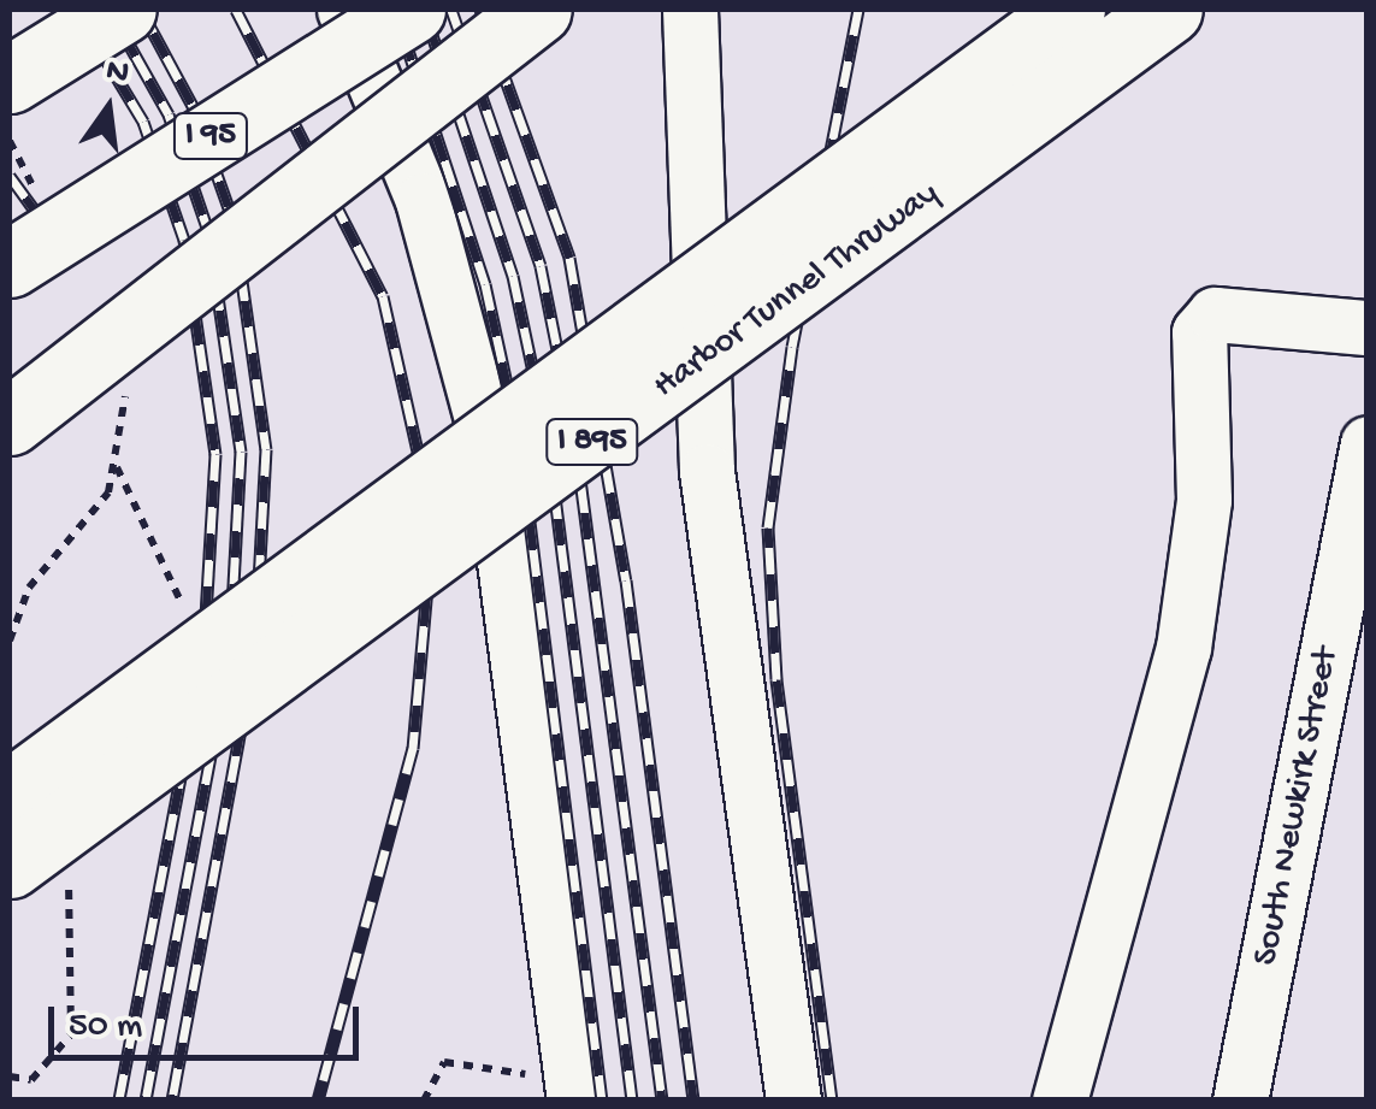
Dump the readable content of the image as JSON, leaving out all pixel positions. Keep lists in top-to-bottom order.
{
  "streets": {
    "highway": ["I 95", "Harbor Tunnel Thruway", "I 895"],
    "street": ["South Newkirk Street"]
  },
  "scale_bar": "50 m",
  "north": "top"
}
